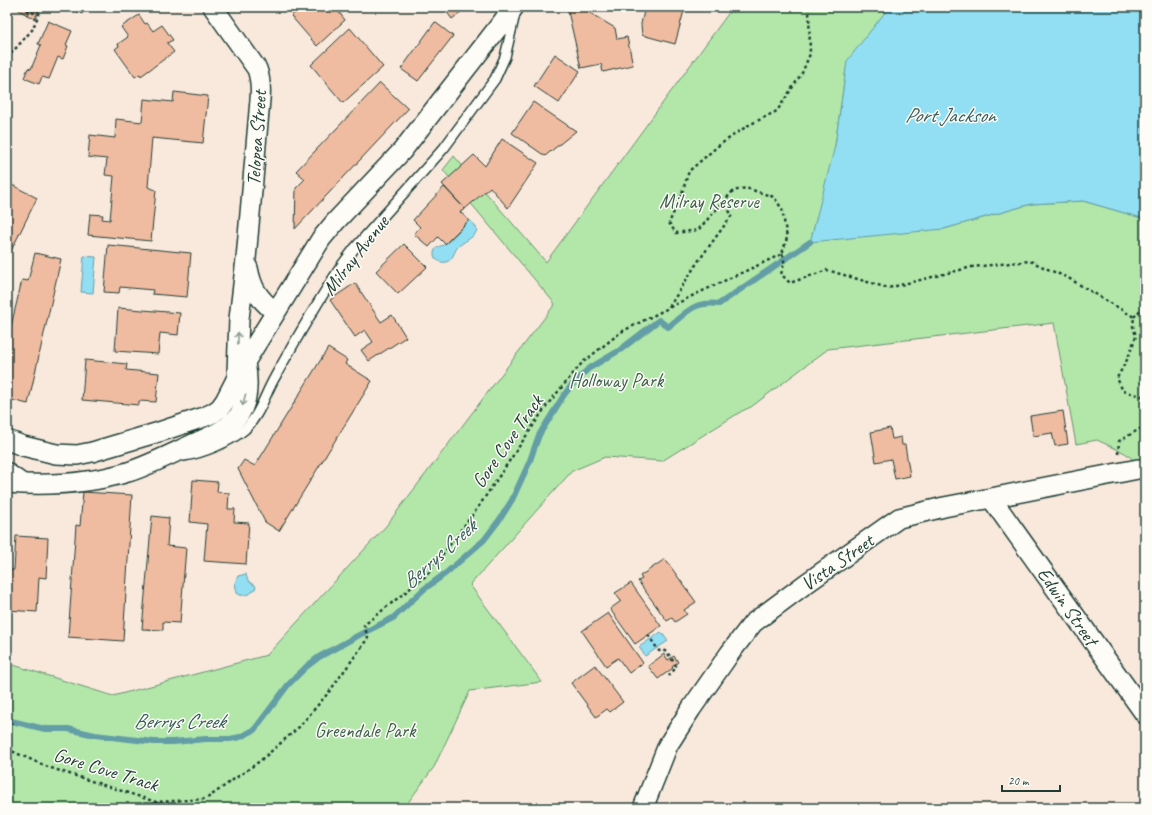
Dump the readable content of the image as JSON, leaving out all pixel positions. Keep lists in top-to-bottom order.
{
  "streets": {
    "street": [
      "Telopea Street",
      "Milray Avenue",
      "Vista Street",
      "Edwin Street"
    ],
    "path": ["Gore Cove Track"]
  },
  "crossings": [
    ["Telopea Street", "Milray Avenue"],
    ["Vista Street", "Edwin Street"]
  ],
  "water": ["Port Jackson", "Berrys Creek"],
  "parks": ["Milray Reserve", "Holloway Park", "Greendale Park"],
  "scale_bar": "20 m"
}
